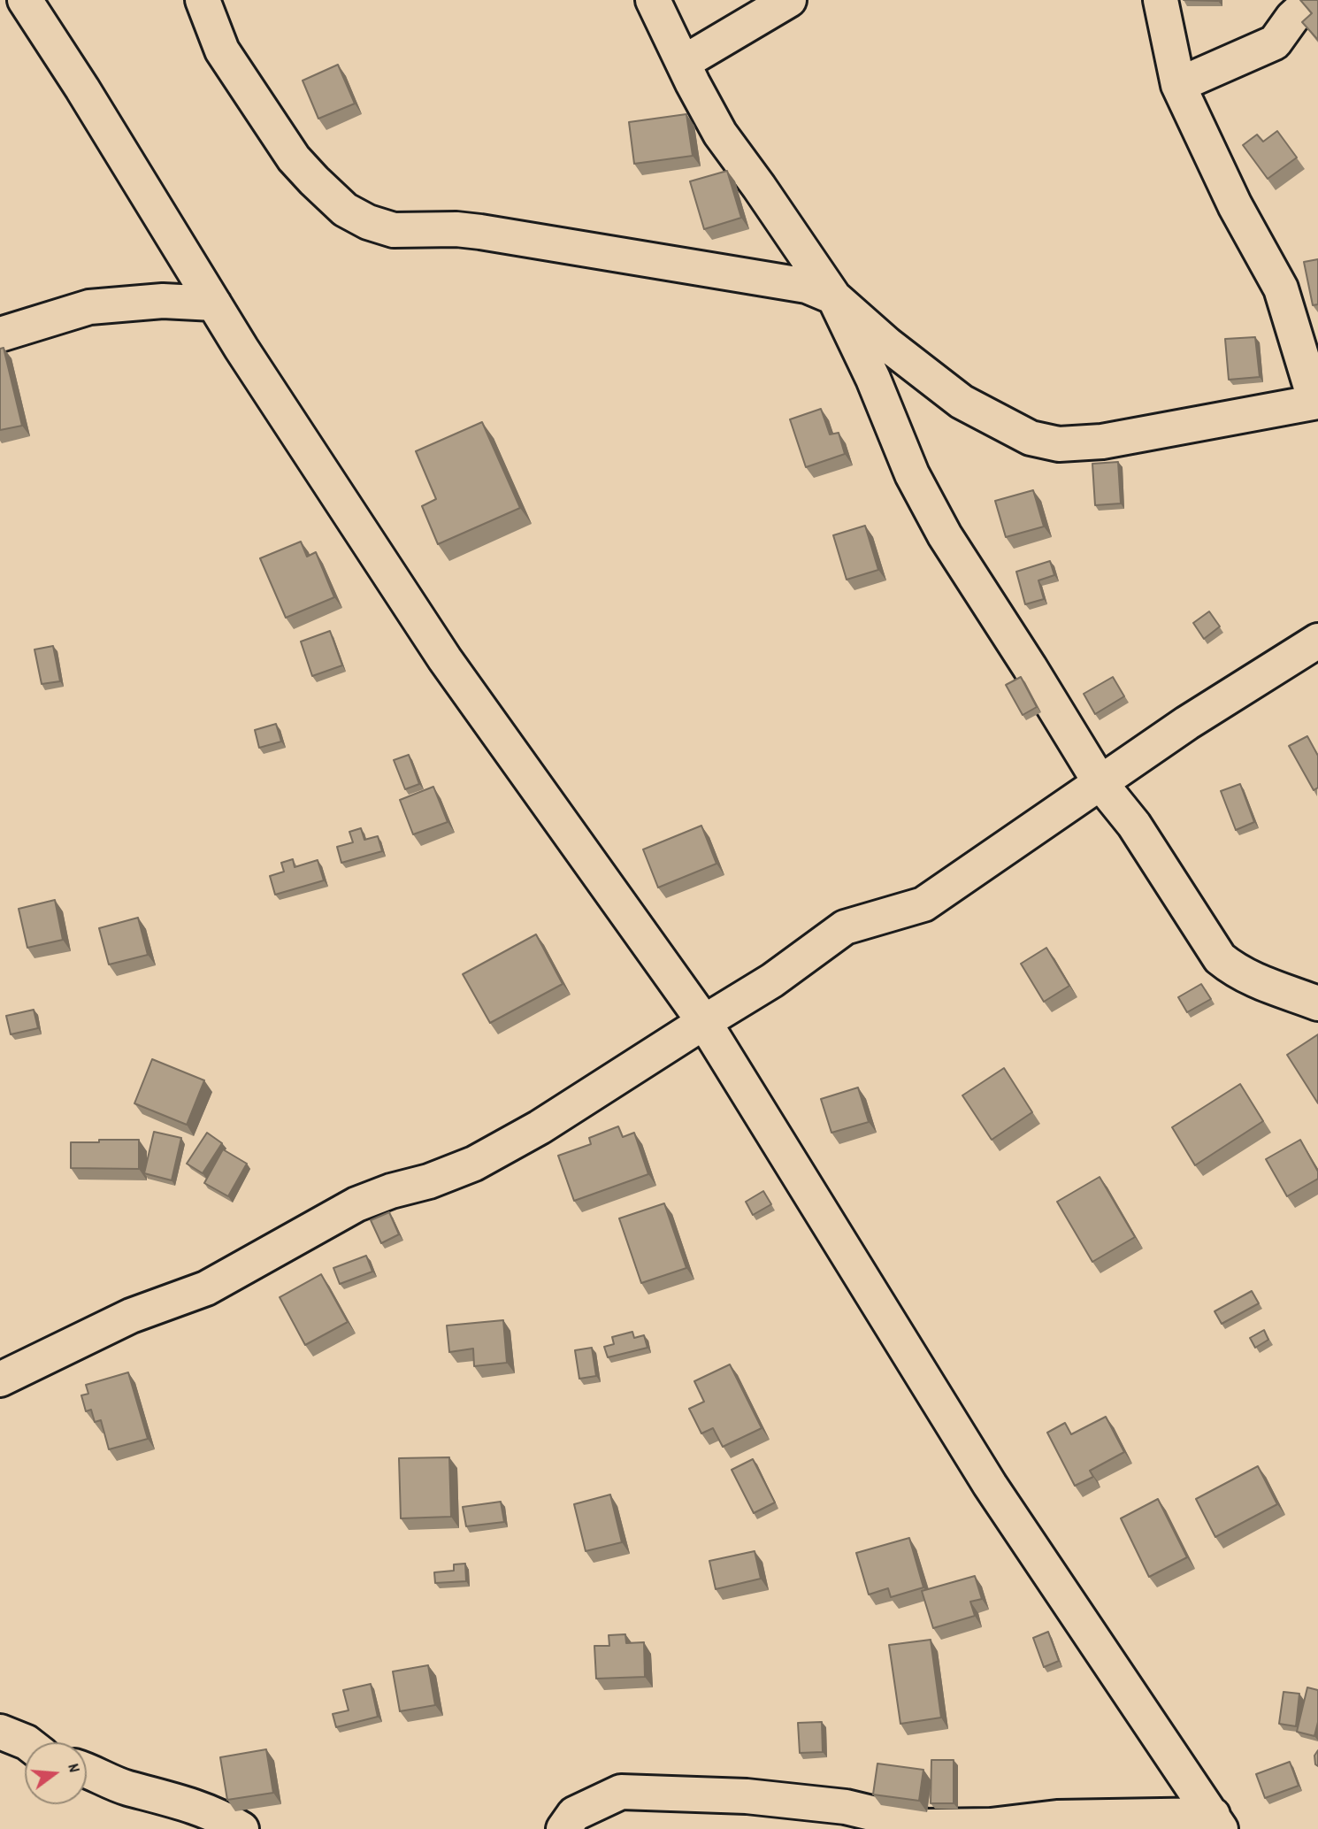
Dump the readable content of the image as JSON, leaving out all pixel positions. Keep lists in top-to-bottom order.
{
  "north": "right"
}
